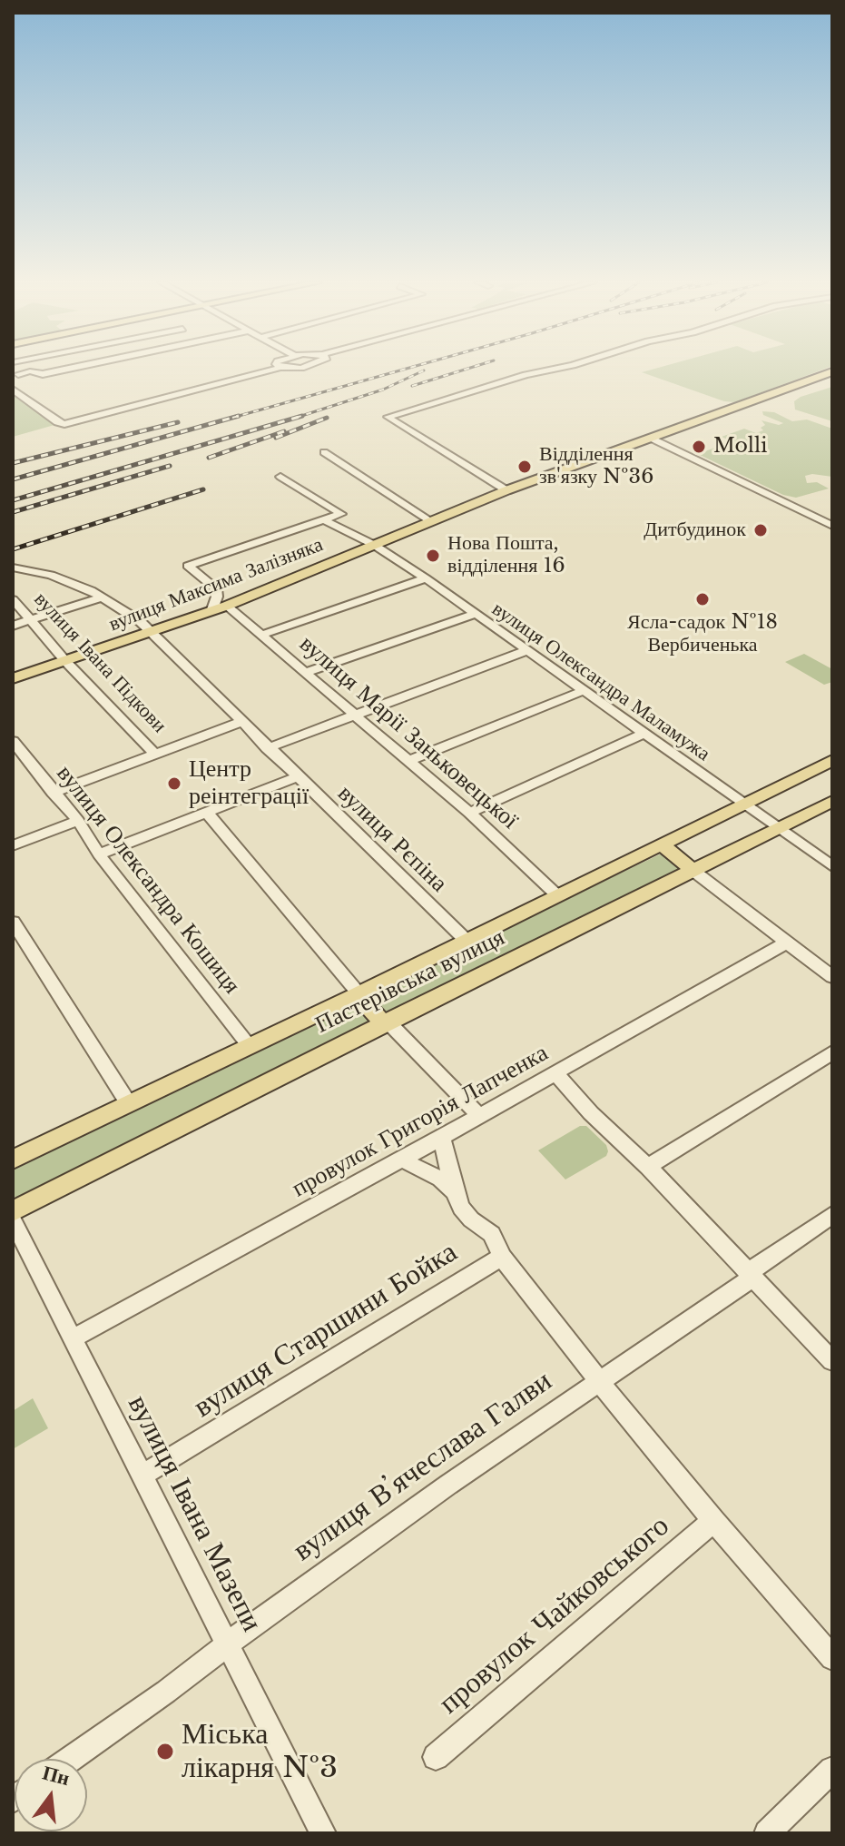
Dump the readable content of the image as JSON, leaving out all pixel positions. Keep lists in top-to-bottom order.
{
  "streets": {
    "main road": ["вулиця Максима Залізняка", "Пастерівська вулиця"],
    "street": [
      "вулиця Івана Підкови",
      "вулиця Олександра Маламужа",
      "вулиця Марії Заньковецької",
      "вулиця Рєпіна",
      "вулиця Олександра Кошиця",
      "провулок Григорія Лапченка",
      "вулиця Старшини Бойка",
      "вулиця Вʼячеслава Галви",
      "вулиця Івана Мазепи",
      "провулок Чайковського"
    ]
  },
  "crossings": [
    ["вулиця Максима Залізняка", "вулиця Івана Підкови"],
    ["вулиця Максима Залізняка", "вулиця Олександра Маламужа"],
    ["вулиця Максима Залізняка", "вулиця Марії Заньковецької"],
    ["вулиця Максима Залізняка", "вулиця Рєпіна"],
    ["вулиця Олександра Маламужа", "Пастерівська вулиця"],
    ["вулиця Марії Заньковецької", "Пастерівська вулиця"],
    ["вулиця Рєпіна", "Пастерівська вулиця"],
    ["вулиця Олександра Кошиця", "Пастерівська вулиця"],
    ["провулок Григорія Лапченка", "вулиця Івана Мазепи"],
    ["вулиця Старшини Бойка", "вулиця Івана Мазепи"],
    ["вулиця Вʼячеслава Галви", "вулиця Івана Мазепи"]
  ],
  "places": [
    "Molli",
    "Відділення зв'язку №36",
    "Дитбудинок",
    "Нова Пошта, відділення 16",
    "Ясла-садок №18 Вербиченька",
    "Центр реінтеграції",
    "Міська лікарня №3"
  ],
  "north": "top"
}
